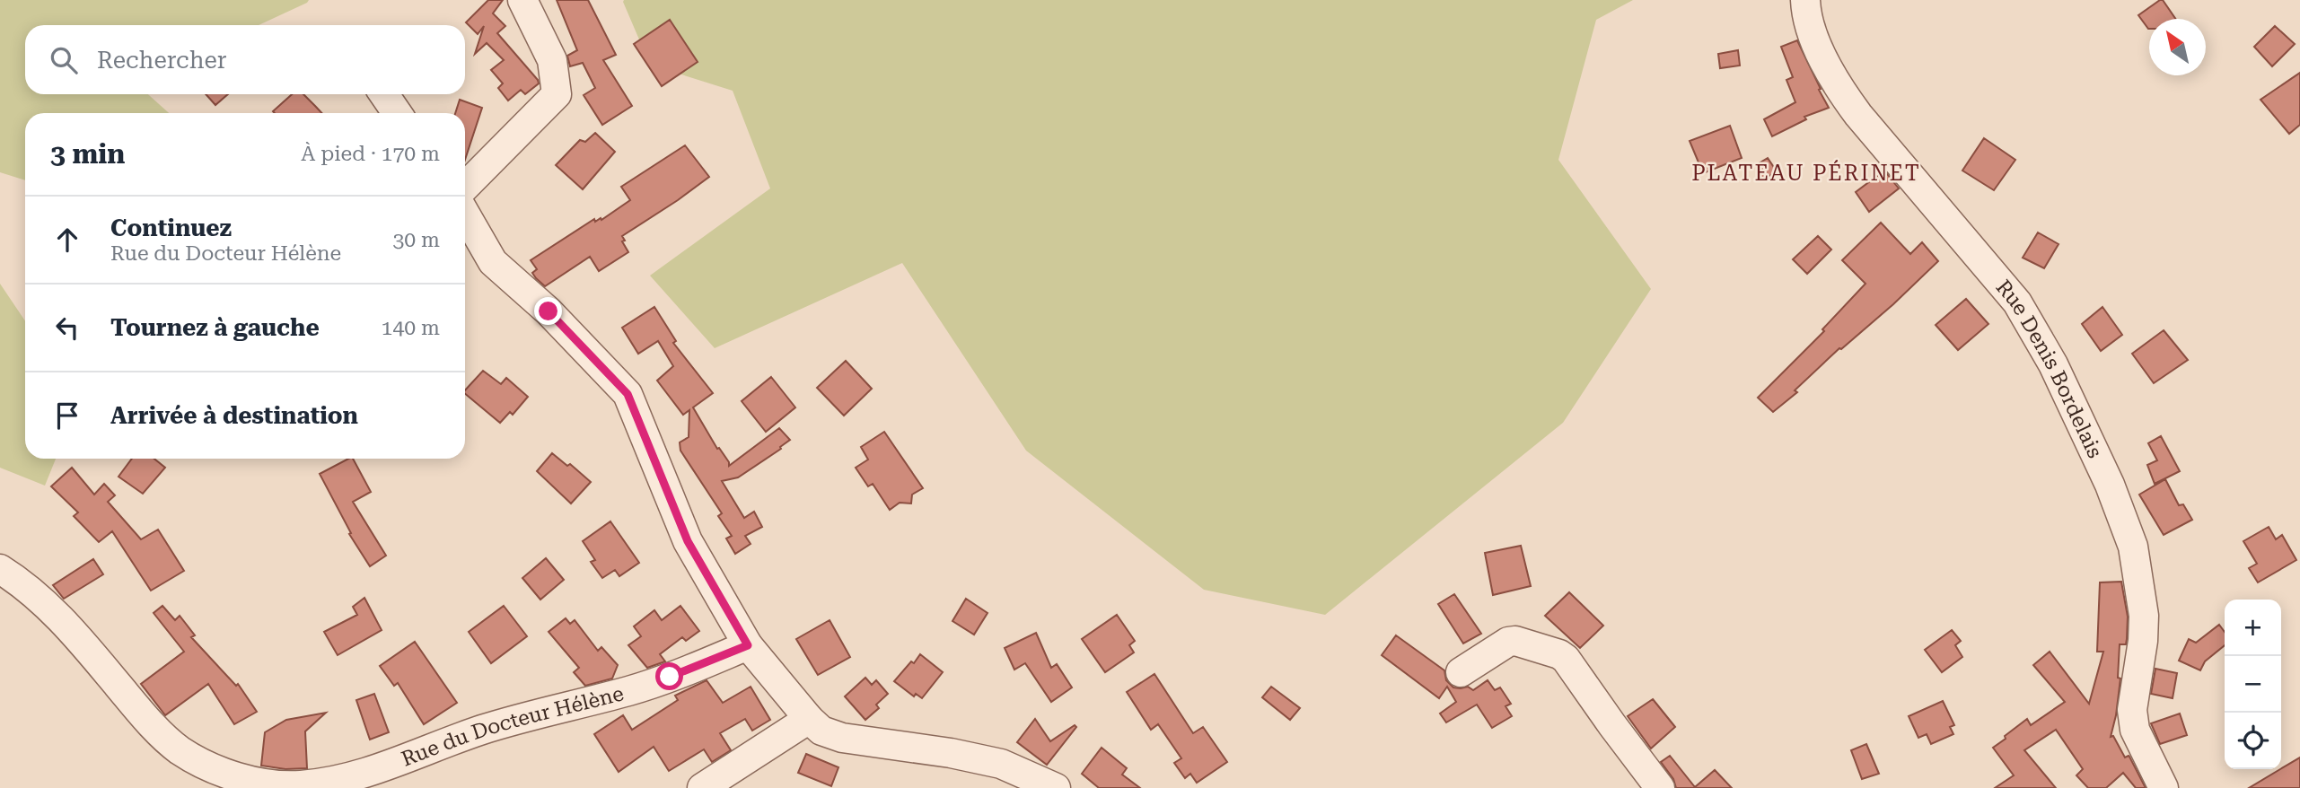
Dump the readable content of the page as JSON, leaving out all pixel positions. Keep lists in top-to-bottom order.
{
  "streets": {
    "street": ["Rue Denis Bordelais", "Rue du Docteur Hélène"]
  },
  "districts": ["PLATEAU PÉRINET"],
  "north": "top left",
  "page": {
    "search": "Rechercher",
    "heading": ["3 min", "À pied · 170 m"],
    "list": [
      ["Continuez", "Rue du Docteur Hélène", "30 m"],
      ["Tournez à gauche", "140 m"],
      "Arrivée à destination"
    ],
    "map_buttons": ["+", "−"]
  }
}
